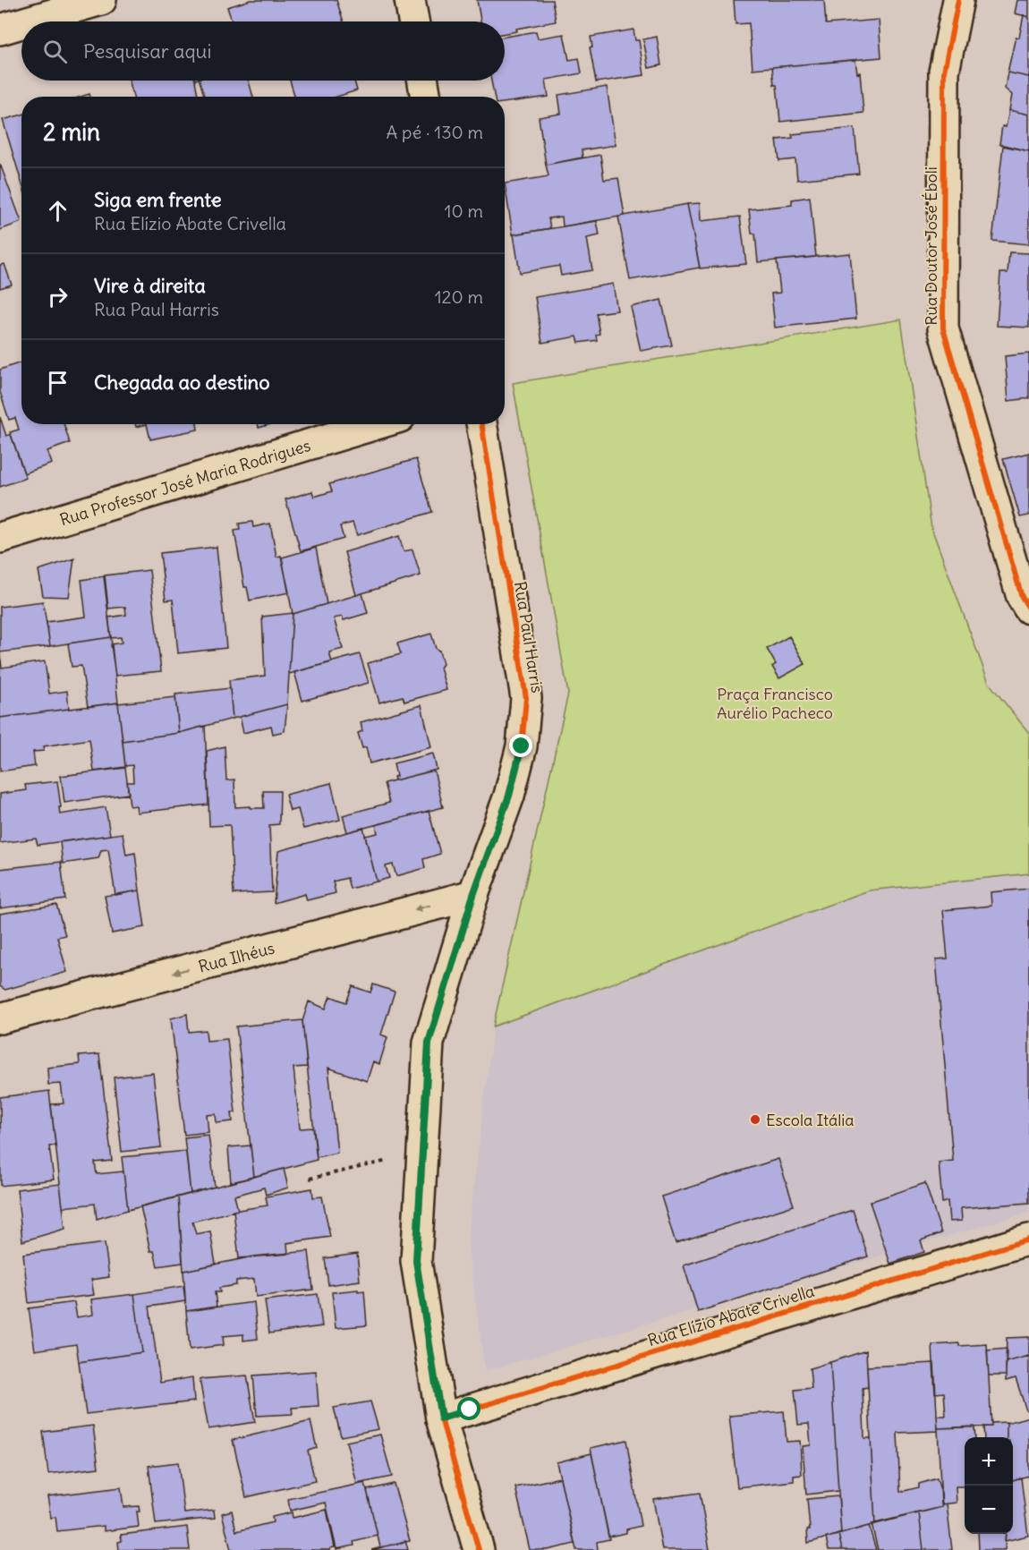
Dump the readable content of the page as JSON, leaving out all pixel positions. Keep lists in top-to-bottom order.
{
  "streets": {
    "street": [
      "Rua Doutor José Éboli",
      "Rua Professor José Maria Rodrigues",
      "Rua Paul Harris",
      "Rua Ilhéus",
      "Rua Elízio Abate Crivella"
    ]
  },
  "crossings": [
    ["Rua Paul Harris", "Rua Ilhéus"],
    ["Rua Paul Harris", "Rua Elízio Abate Crivella"]
  ],
  "one_way": ["Rua Ilhéus"],
  "parks": ["Praça Francisco Aurélio Pacheco"],
  "places": ["Escola Itália"],
  "page": {
    "search": "Pesquisar aqui",
    "heading": ["2 min", "A pé · 130 m"],
    "list": [
      ["Siga em frente", "Rua Elízio Abate Crivella", "10 m"],
      ["Vire à direita", "Rua Paul Harris", "120 m"],
      "Chegada ao destino"
    ],
    "map_buttons": ["+", "−"]
  }
}
